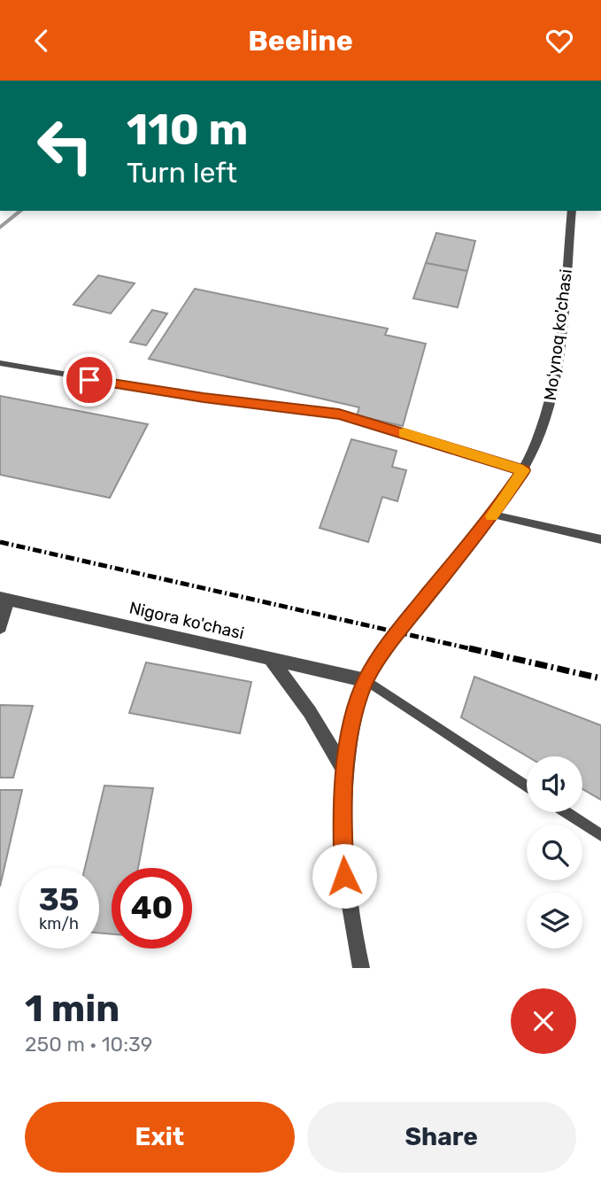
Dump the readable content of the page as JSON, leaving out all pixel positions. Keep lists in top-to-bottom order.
{
  "streets": {
    "street": ["Moʻynoq ko'chasi", "Nigora ko'chasi"]
  },
  "crossings": [
    ["Moʻynoq ko'chasi", "Nigora ko'chasi"]
  ],
  "page": {
    "header": "Beeline",
    "turn": ["110 m", "Turn left"],
    "speed": "35 km/h",
    "limit": "40",
    "heading": ["1 min", "250 m · 10:39"],
    "buttons": ["Exit", "Share"]
  }
}
